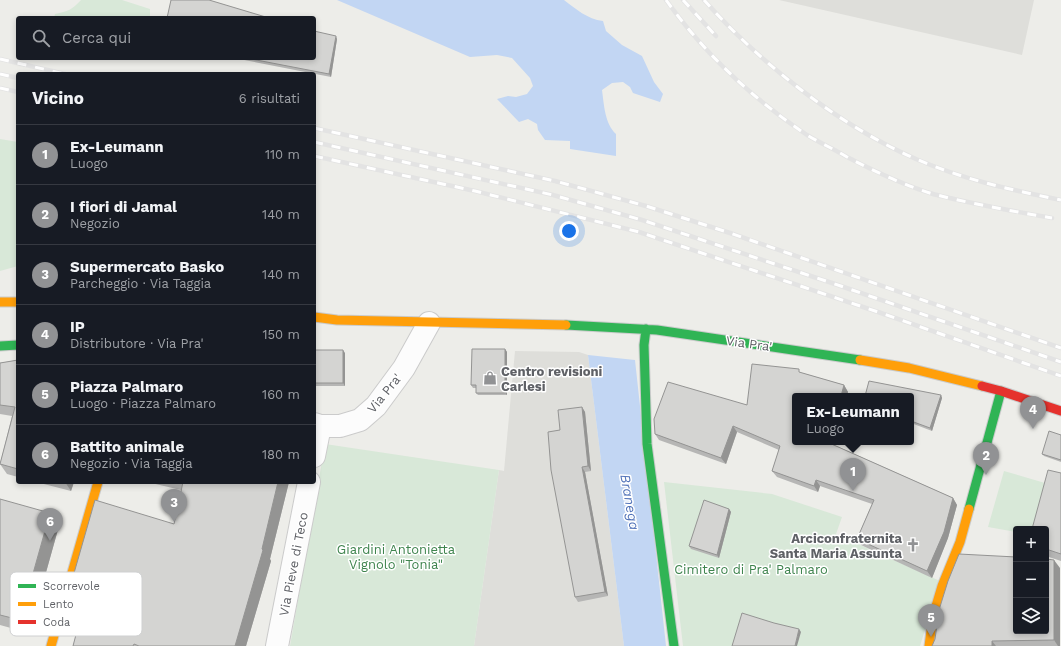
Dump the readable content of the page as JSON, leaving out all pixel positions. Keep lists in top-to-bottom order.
{
  "streets": {
    "main road": ["Via Pra'"],
    "street": ["Via Pieve di Teco"]
  },
  "water": ["Branega"],
  "parks": ["Giardini Antonietta Vignolo \"Tonia\"", "Cimitero di Pra' Palmaro"],
  "places": {
    "shop": ["Centro revisioni Carlesi"],
    "church": ["Arciconfraternita Santa Maria Assunta"]
  },
  "legend": ["Scorrevole", "Lento", "Coda"],
  "page": {
    "search": "Cerca qui",
    "heading": ["Vicino", "6 risultati"],
    "list": [
      {
        "mark": "1",
        "name": "Ex-Leumann",
        "note": "Luogo",
        "value": "110 m"
      },
      {
        "mark": "2",
        "name": "I fiori di Jamal",
        "note": "Negozio",
        "value": "140 m"
      },
      {
        "mark": "3",
        "name": "Supermercato Basko",
        "note": "Parcheggio · Via Taggia",
        "value": "140 m"
      },
      {
        "mark": "4",
        "name": "IP",
        "note": "Distributore · Via Pra'",
        "value": "150 m"
      },
      {
        "mark": "5",
        "name": "Piazza Palmaro",
        "note": "Luogo · Piazza Palmaro",
        "value": "160 m"
      },
      {
        "mark": "6",
        "name": "Battito animale",
        "note": "Negozio · Via Taggia",
        "value": "180 m"
      }
    ],
    "popup": ["Ex-Leumann", "Luogo"],
    "pins": [
      "4",
      "2",
      "1",
      "3",
      "6",
      "5"
    ],
    "map_buttons": ["+", "−"]
  }
}
